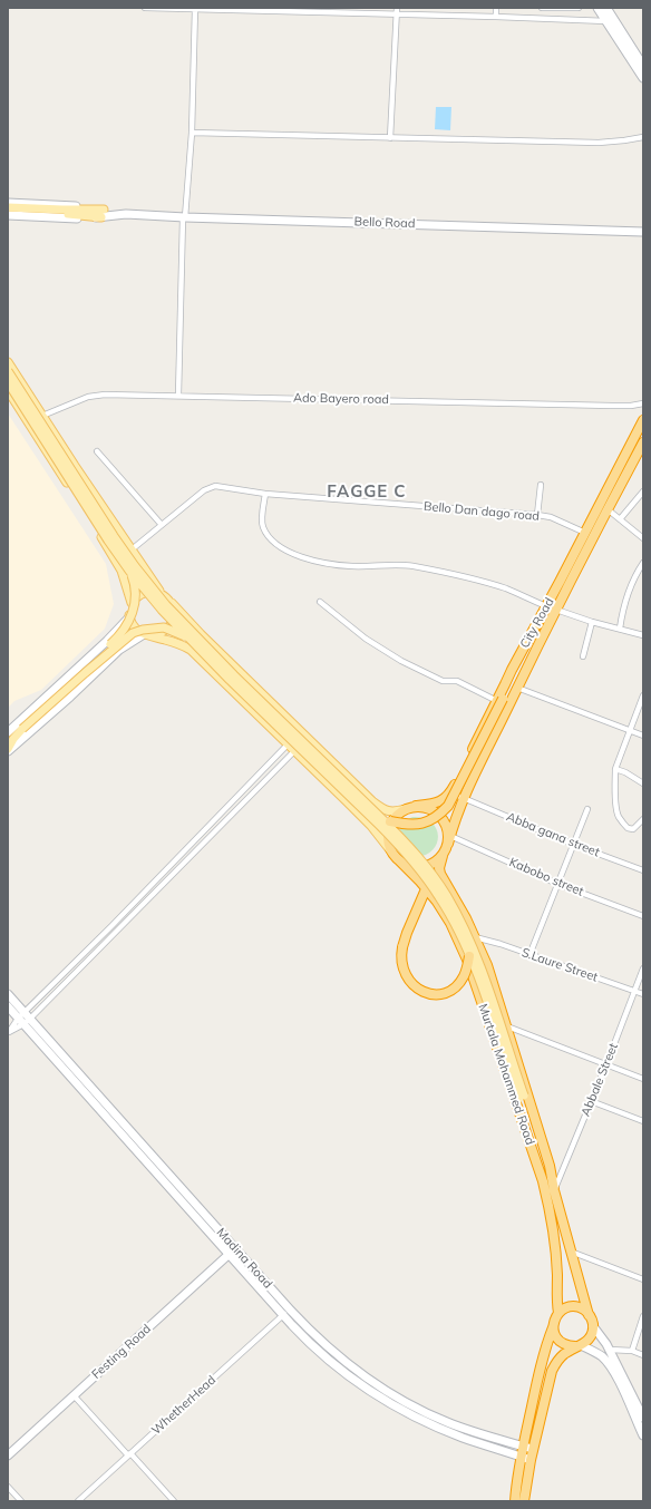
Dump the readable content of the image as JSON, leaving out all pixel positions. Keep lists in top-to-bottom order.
{
  "streets": {
    "highway": ["City Road", "Murtala Mohammed Road"],
    "main road": ["Bello Road", "Madina Road", "Festing Road"],
    "street": [
      "Ado Bayero road",
      "Bello Dan dago road",
      "Abba gana street",
      "Kabobo street",
      "S.Laure Street",
      "Abbale Street",
      "WhetherHead"
    ]
  },
  "crossings": [
    ["Bello Dan dago road", "City Road"],
    ["City Road", "Abba gana street"],
    ["City Road", "Kabobo street"],
    ["City Road", "Murtala Mohammed Road"],
    ["Kabobo street", "Murtala Mohammed Road"],
    ["S.Laure Street", "Murtala Mohammed Road"],
    ["S.Laure Street", "Abbale Street"],
    ["Murtala Mohammed Road", "Abbale Street"],
    ["Madina Road", "Festing Road"],
    ["Madina Road", "WhetherHead"]
  ],
  "districts": ["FAGGE C"]
}
